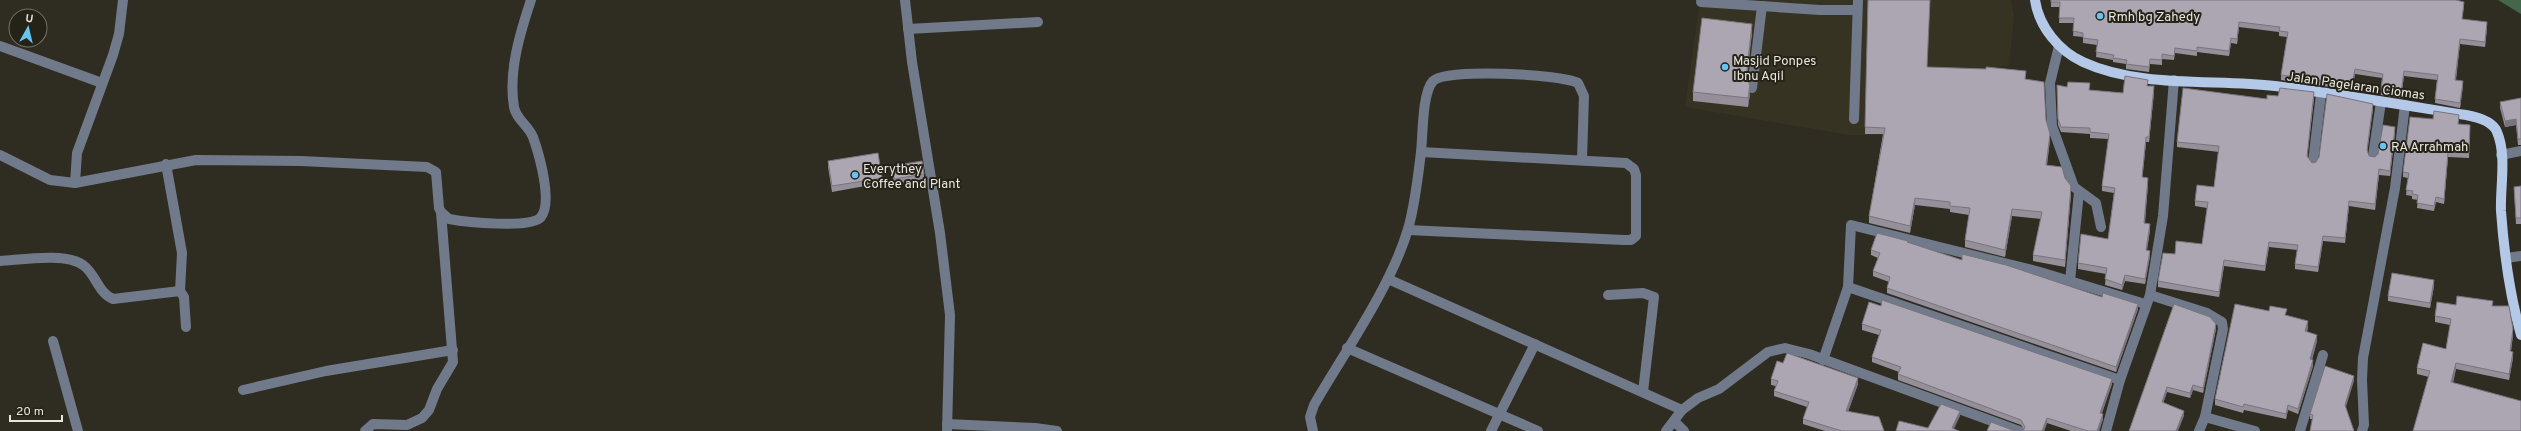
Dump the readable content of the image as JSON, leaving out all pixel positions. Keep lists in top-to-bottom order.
{
  "streets": {
    "main road": ["Jalan Pagelaran Ciomas"]
  },
  "places": [
    "Rmh bg Zahedy",
    "Masjid Ponpes Ibnu Aqil",
    "RA Arrahmah",
    "Everythey Coffee and Plant"
  ],
  "scale_bar": "20 m",
  "north": "top"
}
